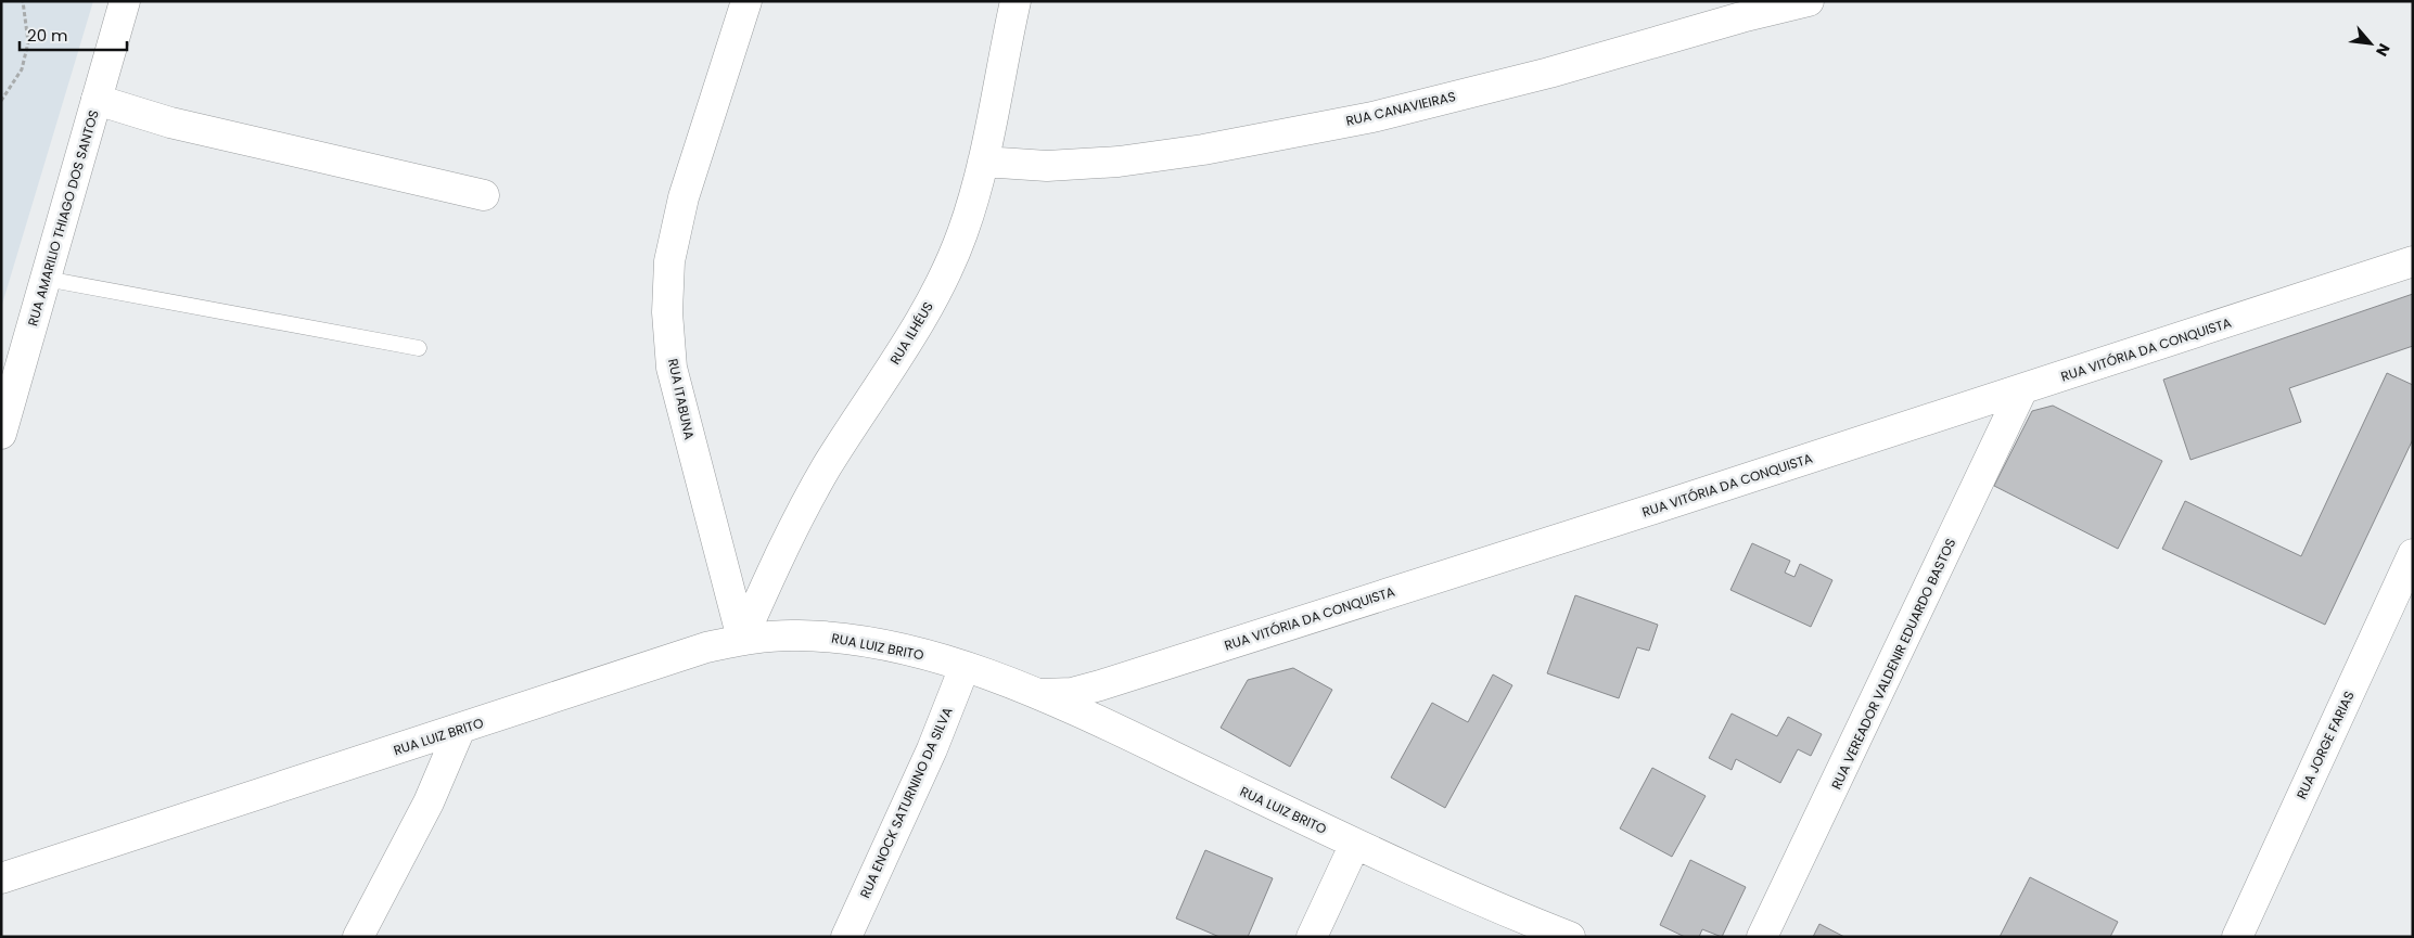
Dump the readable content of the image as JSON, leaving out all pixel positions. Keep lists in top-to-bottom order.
{
  "streets": {
    "street": [
      "RUA CANAVIEIRAS",
      "RUA AMARILIO THIAGO DOS SANTOS",
      "RUA ILHÉUS",
      "RUA VITÓRIA DA CONQUISTA",
      "RUA ITABUNA",
      "RUA LUIZ BRITO",
      "RUA VEREADOR VALDENIR EDUARDO BASTOS",
      "RUA JORGE FARIAS",
      "RUA ENOCK SATURNINO DA SILVA"
    ]
  },
  "crossings": [
    ["RUA CANAVIEIRAS", "RUA ILHÉUS"],
    ["RUA ILHÉUS", "RUA ITABUNA"],
    ["RUA ILHÉUS", "RUA LUIZ BRITO"],
    ["RUA VITÓRIA DA CONQUISTA", "RUA LUIZ BRITO"],
    ["RUA VITÓRIA DA CONQUISTA", "RUA VEREADOR VALDENIR EDUARDO BASTOS"],
    ["RUA ITABUNA", "RUA LUIZ BRITO"],
    ["RUA LUIZ BRITO", "RUA ENOCK SATURNINO DA SILVA"]
  ],
  "scale_bar": "20 m",
  "north": "bottom right"
}
